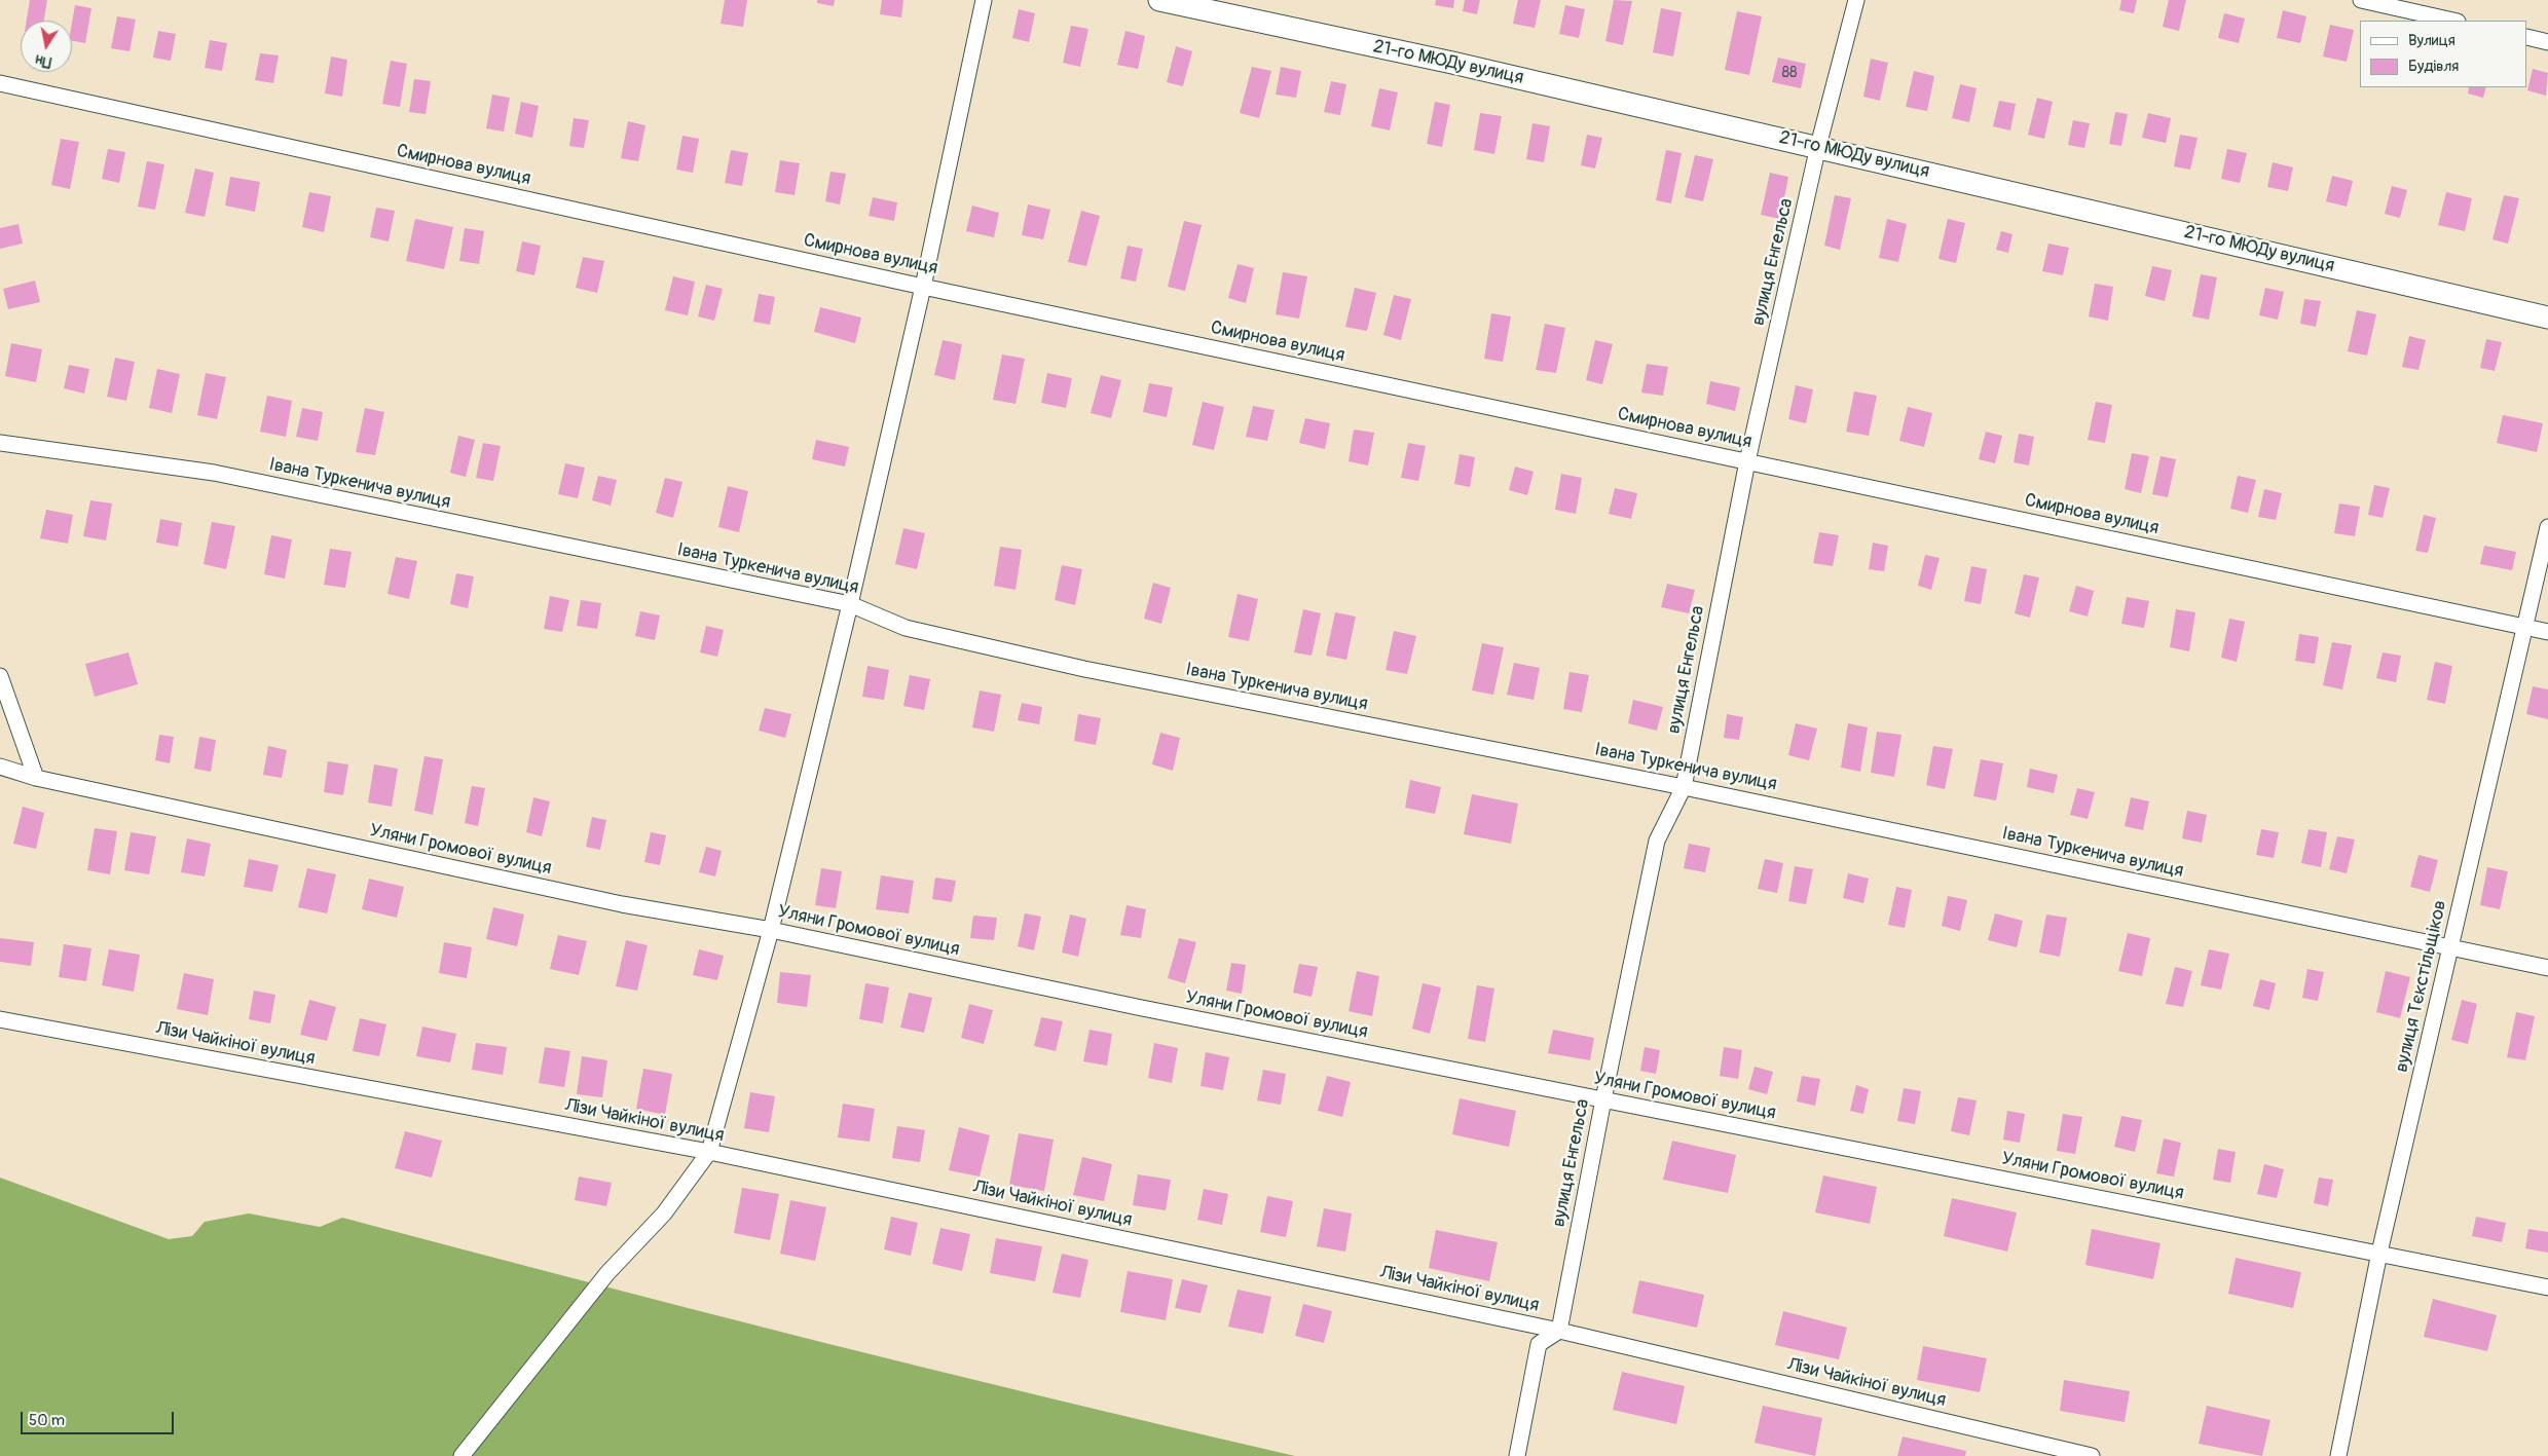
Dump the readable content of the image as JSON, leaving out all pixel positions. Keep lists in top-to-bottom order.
{
  "streets": {
    "street": [
      "21-го МЮДу вулиця",
      "Смирнова вулиця",
      "вулиця Енгельса",
      "Івана Туркенича вулиця",
      "Уляни Громової вулиця",
      "вулиця Тєкстільщіков",
      "Лізи Чайкіної вулиця"
    ]
  },
  "crossings": [
    ["21-го МЮДу вулиця", "вулиця Енгельса"],
    ["Смирнова вулиця", "вулиця Енгельса"],
    ["Смирнова вулиця", "вулиця Тєкстільщіков"],
    ["вулиця Енгельса", "Івана Туркенича вулиця"],
    ["вулиця Енгельса", "Уляни Громової вулиця"],
    ["вулиця Енгельса", "Лізи Чайкіної вулиця"],
    ["Івана Туркенича вулиця", "вулиця Тєкстільщіков"],
    ["Уляни Громової вулиця", "вулиця Тєкстільщіков"]
  ],
  "house_numbers": ["88"],
  "legend": ["Вулиця", "Будівля"],
  "scale_bar": "50 m",
  "north": "bottom"
}
